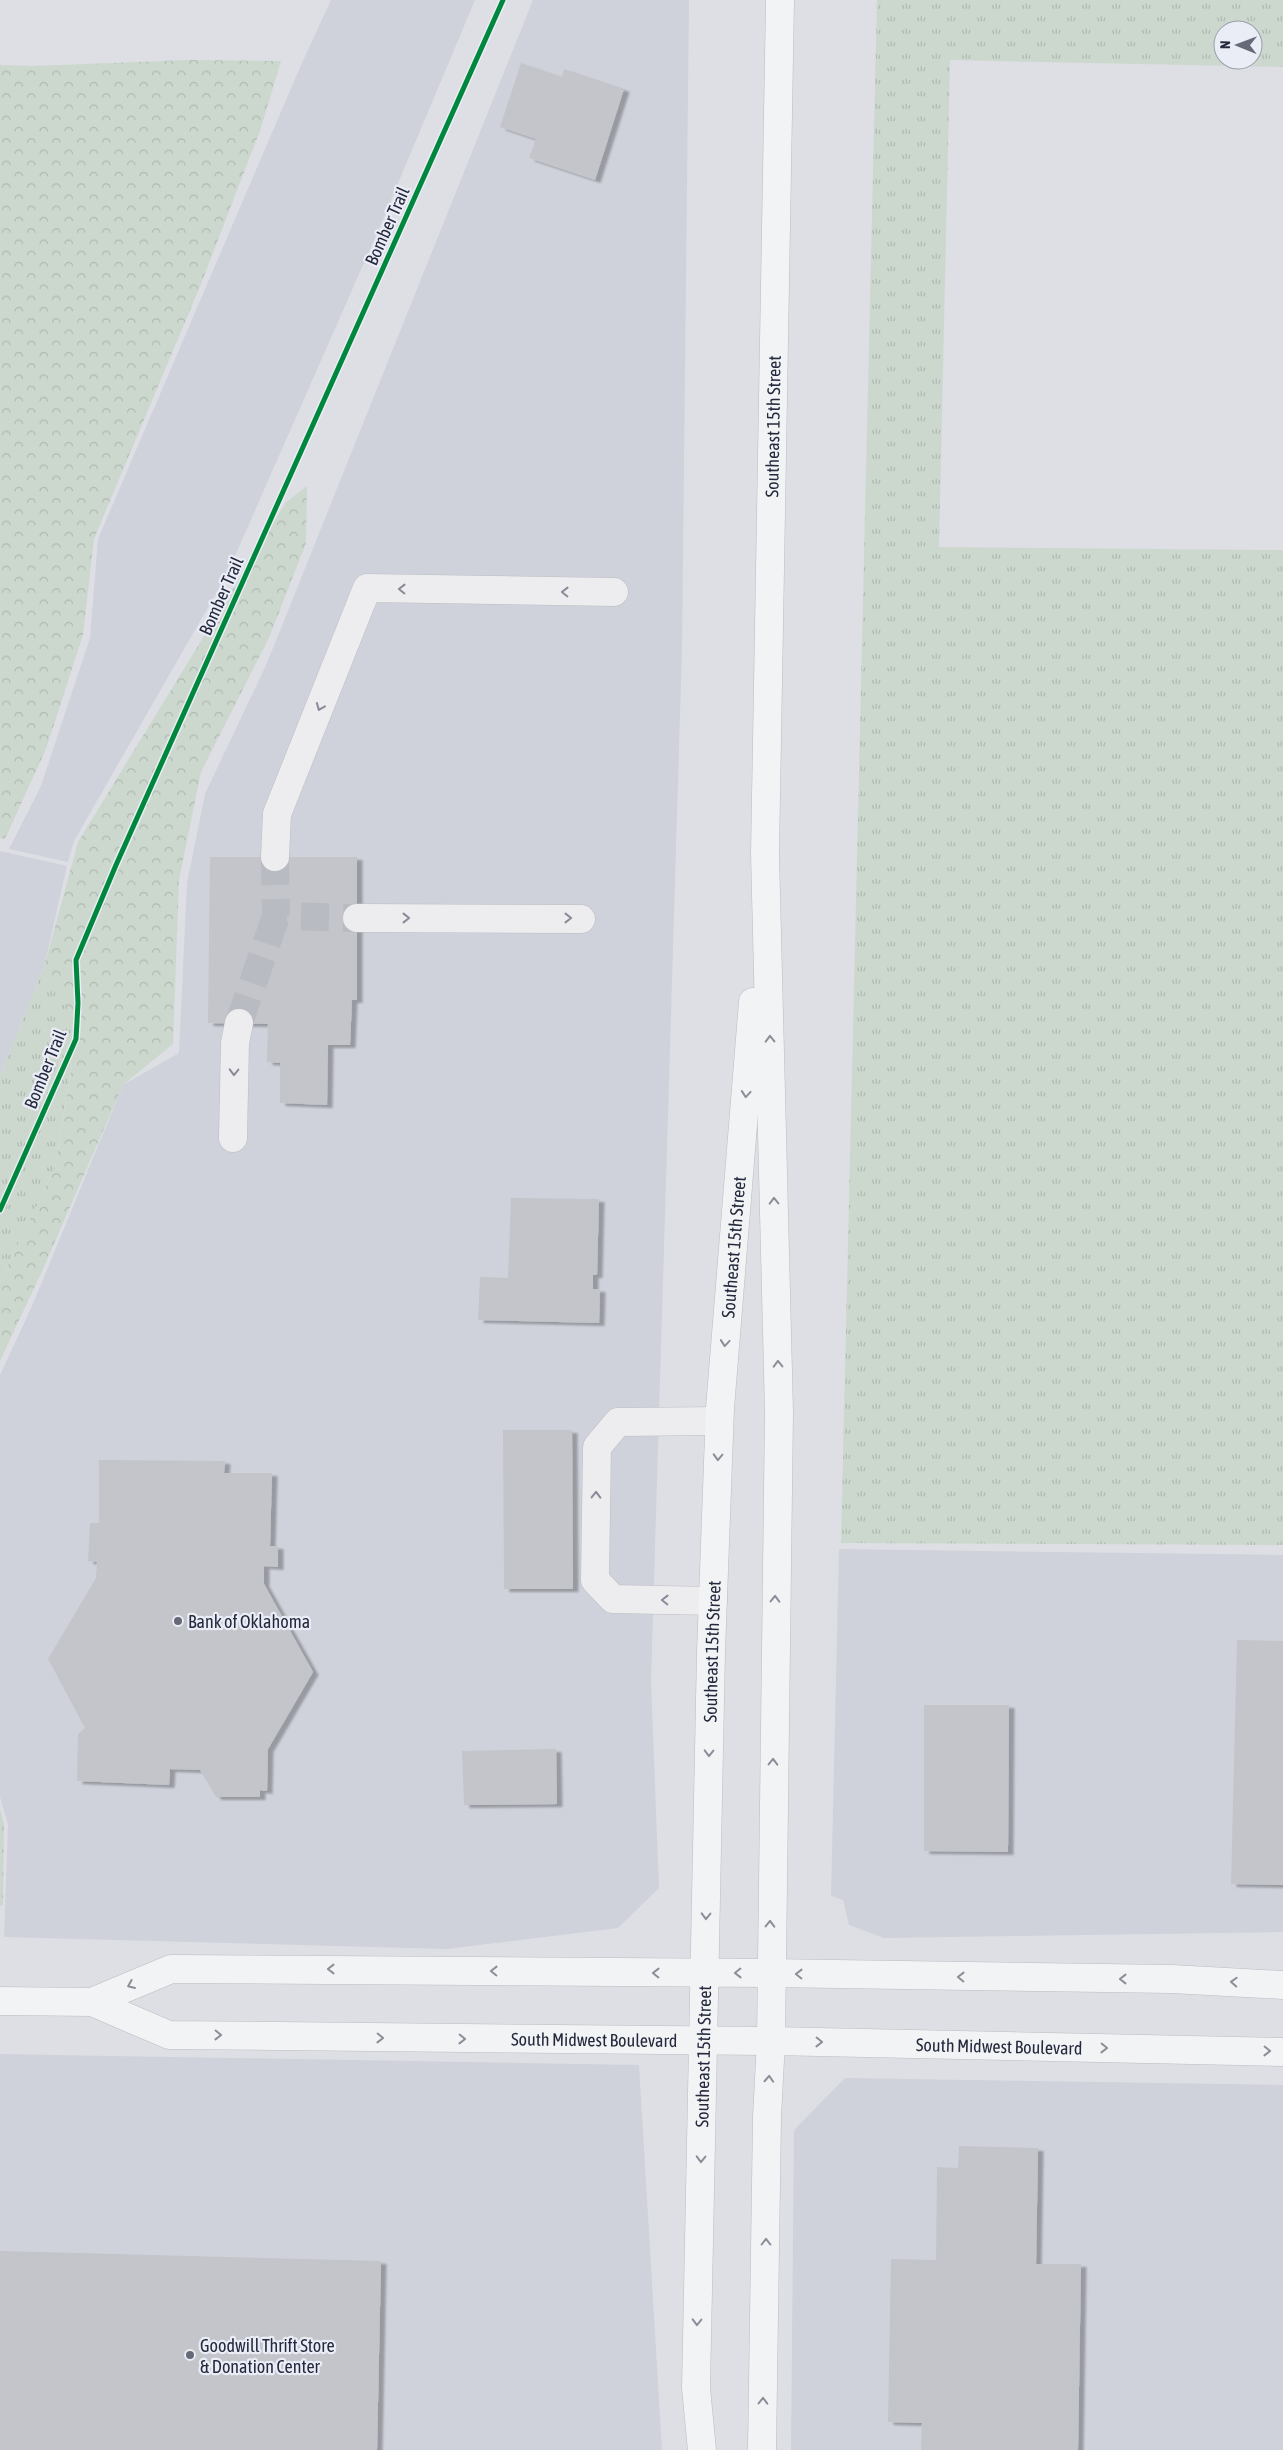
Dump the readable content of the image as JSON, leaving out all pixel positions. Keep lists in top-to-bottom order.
{
  "streets": {
    "main road": ["Southeast 15th Street", "South Midwest Boulevard"],
    "cycle path": ["Bomber Trail"]
  },
  "crossings": [
    ["Southeast 15th Street", "South Midwest Boulevard"]
  ],
  "places": ["Bank of Oklahoma", "Goodwill Thrift Store & Donation Center"],
  "north": "left"
}
